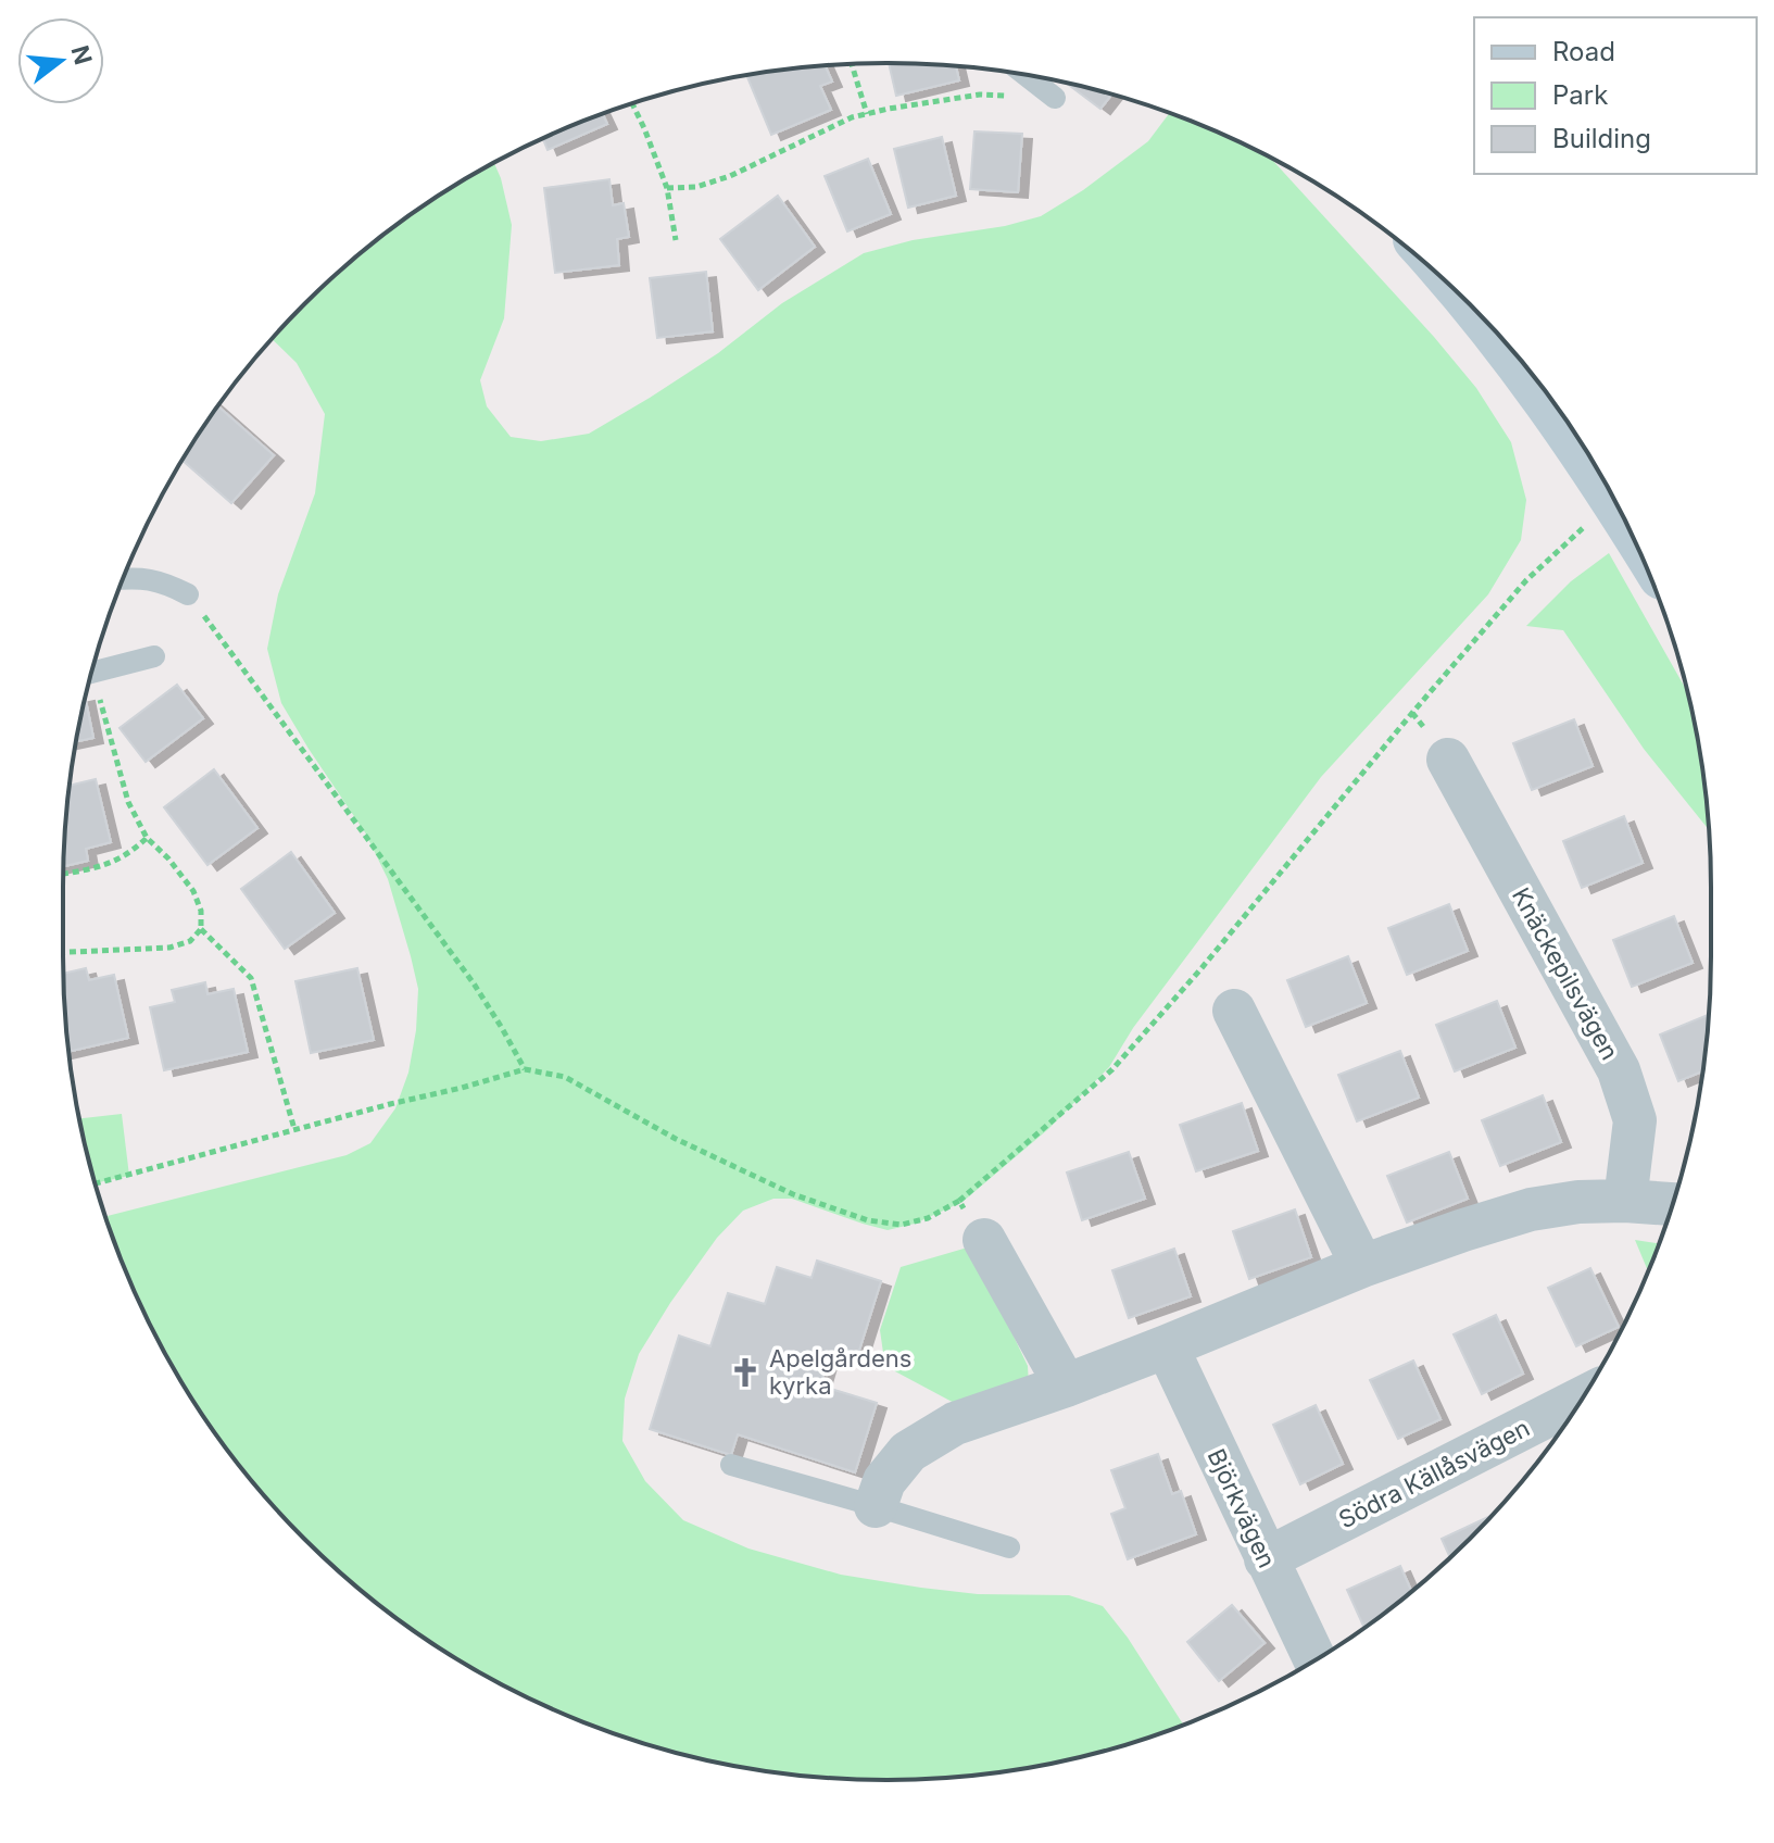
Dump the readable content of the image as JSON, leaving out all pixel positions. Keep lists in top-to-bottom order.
{
  "streets": {
    "street": ["Knäckepilsvägen", "Södra Källåsvägen", "Björkvägen"]
  },
  "crossings": [
    ["Södra Källåsvägen", "Björkvägen"]
  ],
  "places": {
    "church": ["Apelgårdens kyrka"]
  },
  "legend": ["Road", "Park", "Building"],
  "north": "right"
}
